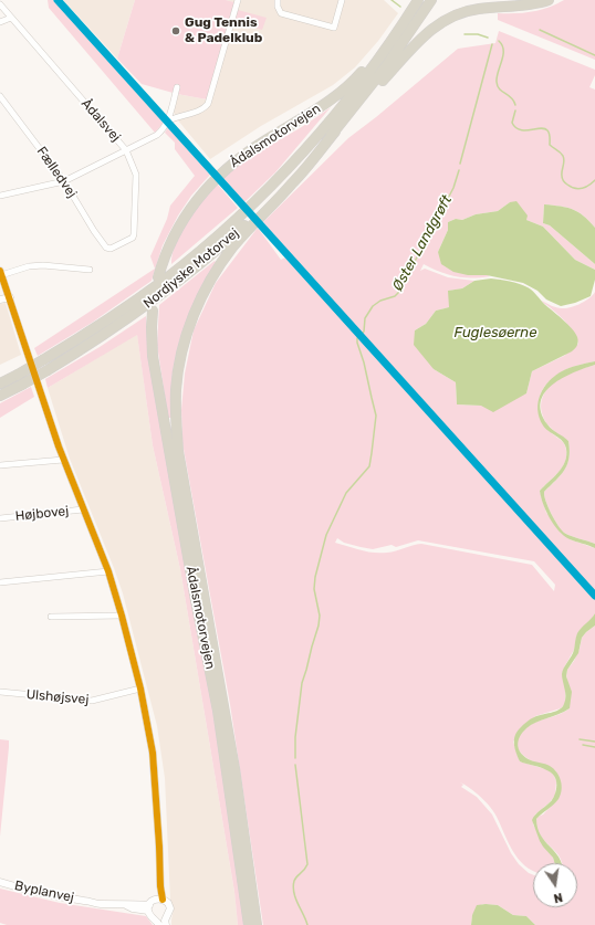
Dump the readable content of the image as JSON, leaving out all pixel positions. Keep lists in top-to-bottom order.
{
  "streets": {
    "highway": ["Ådalsmotorvejen", "Nordjyske Motorvej"],
    "street": [
      "Ådalsvej",
      "Fælledvej",
      "Højbovej",
      "Ulshøjsvej",
      "Byplanvej"
    ]
  },
  "crossings": [
    ["Ådalsvej", "Fælledvej"],
    ["Ådalsmotorvejen", "Nordjyske Motorvej"]
  ],
  "water": ["Øster Landgrøft", "Fuglesøerne"],
  "places": ["Gug Tennis & Padelklub"],
  "north": "bottom"
}
